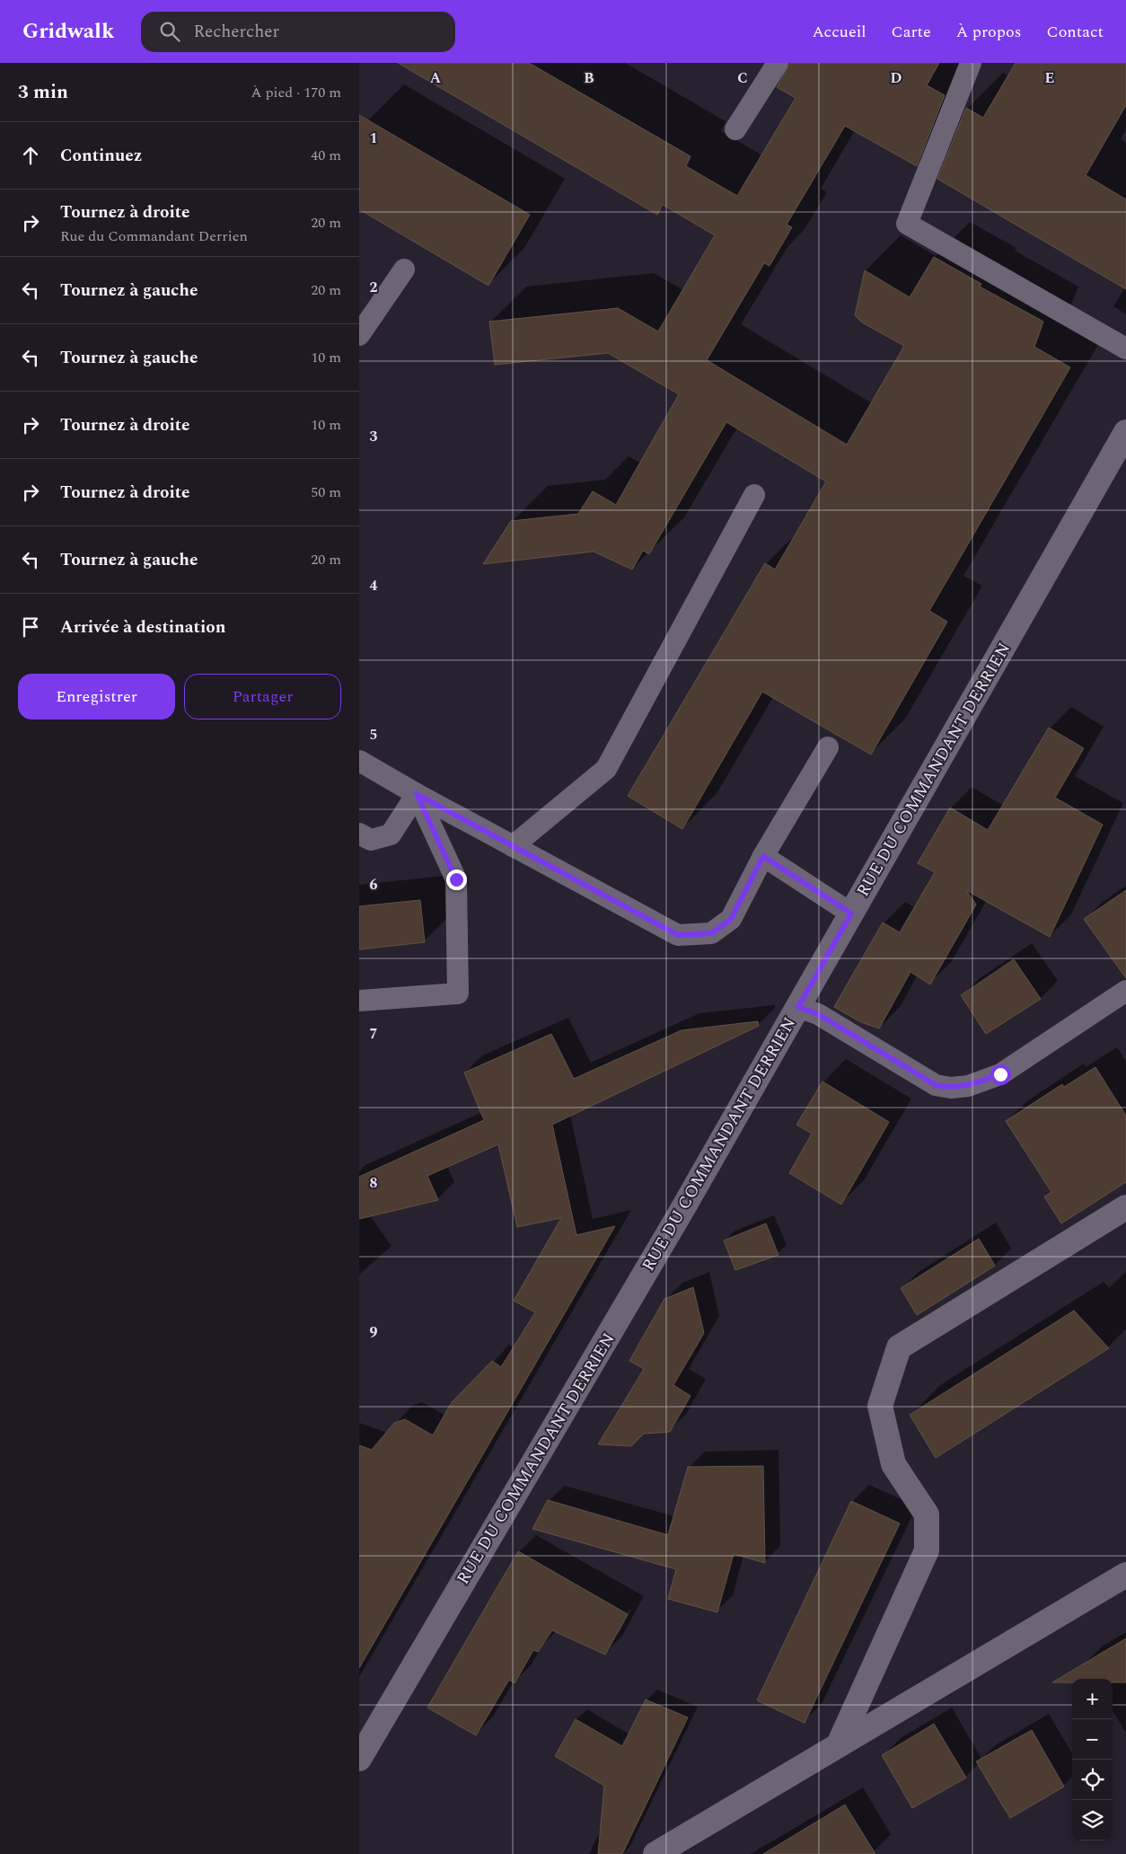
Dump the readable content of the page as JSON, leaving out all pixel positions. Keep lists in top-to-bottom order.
{
  "streets": {
    "main road": ["RUE DU COMMANDANT DERRIEN"]
  },
  "page": {
    "header": "Gridwalk",
    "search": "Rechercher",
    "nav": [
      "Accueil",
      "Carte",
      "À propos",
      "Contact"
    ],
    "heading": ["3 min", "À pied · 170 m"],
    "list": [
      ["Continuez", "40 m"],
      ["Tournez à droite", "Rue du Commandant Derrien", "20 m"],
      ["Tournez à gauche", "20 m"],
      ["Tournez à gauche", "10 m"],
      ["Tournez à droite", "10 m"],
      ["Tournez à droite", "50 m"],
      ["Tournez à gauche", "20 m"],
      "Arrivée à destination"
    ],
    "buttons": ["Enregistrer", "Partager"],
    "map_buttons": ["+", "−"]
  },
  "grid": {
    "columns": [
      "A",
      "B",
      "C",
      "D",
      "E"
    ],
    "rows": [
      "1",
      "2",
      "3",
      "4",
      "5",
      "6",
      "7",
      "8",
      "9"
    ]
  }
}
